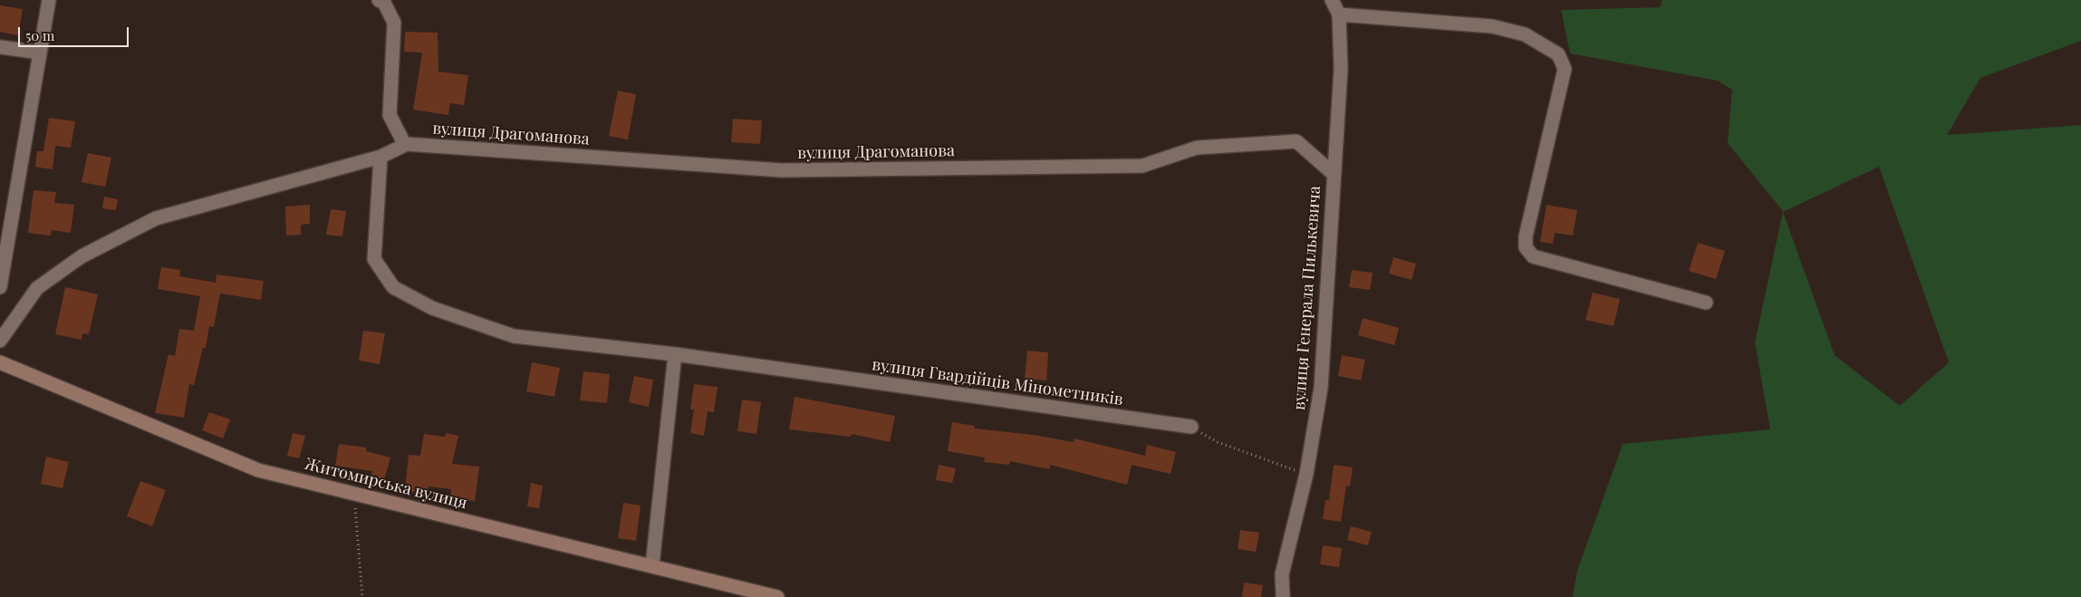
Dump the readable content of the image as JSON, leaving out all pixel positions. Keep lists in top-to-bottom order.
{
  "streets": {
    "main road": ["Житомирська вулиця"],
    "street": ["вулиця Драгоманова", "вулиця Генерала Пилькевича", "вулиця Гвардійців Мінометників"]
  },
  "crossings": [
    ["вулиця Драгоманова", "вулиця Генерала Пилькевича"],
    ["вулиця Драгоманова", "вулиця Гвардійців Мінометників"]
  ],
  "scale_bar": "50 m"
}
